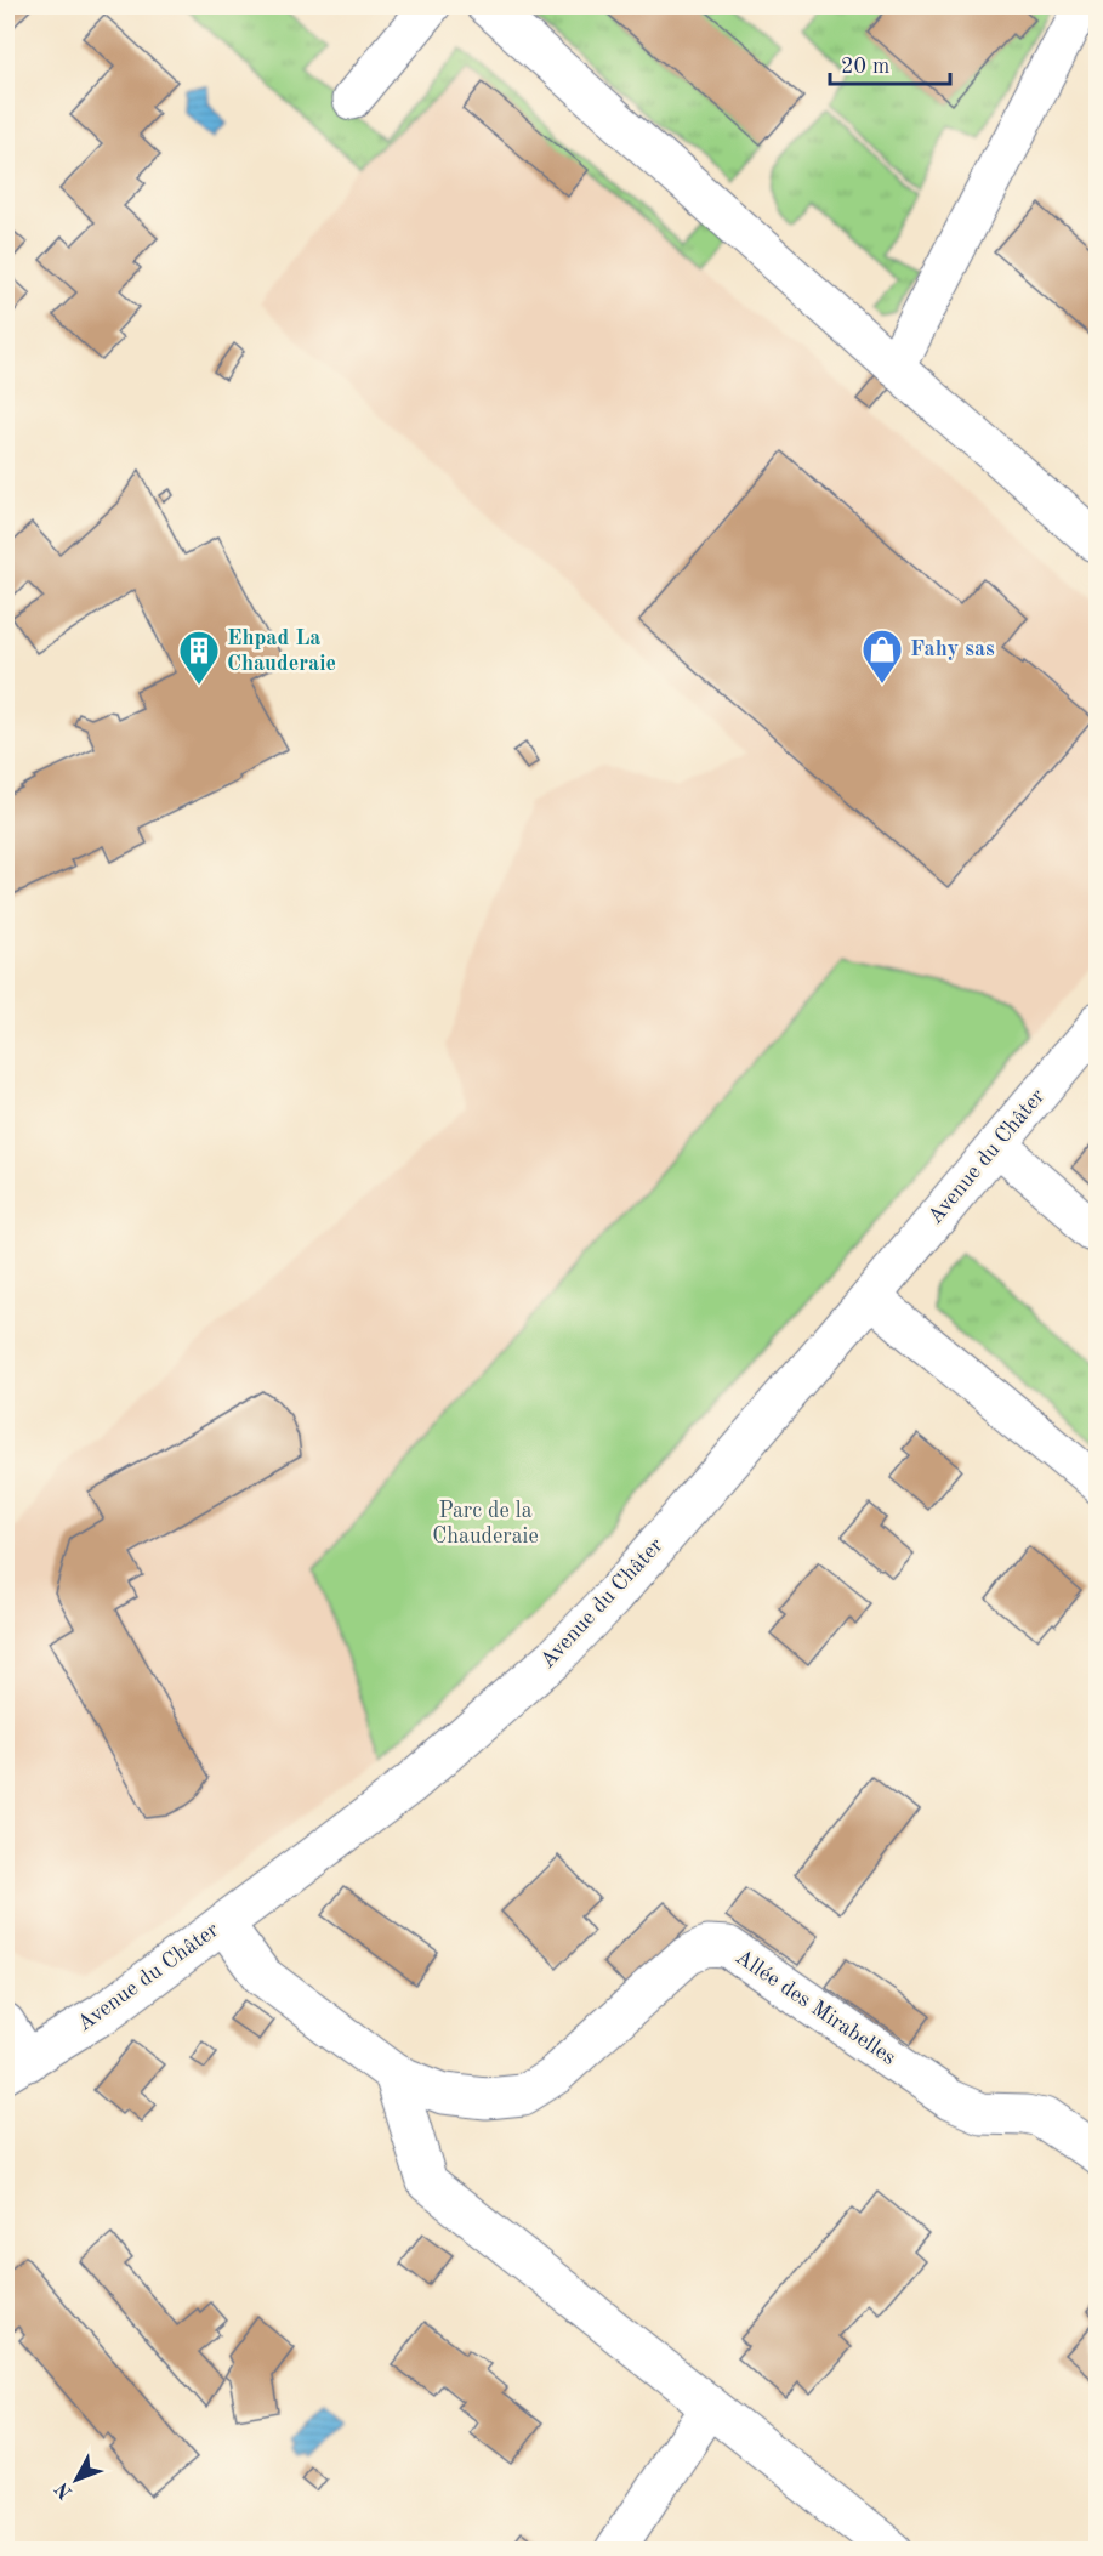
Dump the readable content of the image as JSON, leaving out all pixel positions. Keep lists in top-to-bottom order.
{
  "streets": {
    "main road": ["Avenue du Châter", "Allée des Mirabelles"]
  },
  "crossings": [
    ["Avenue du Châter", "Allée des Mirabelles"]
  ],
  "parks": ["Parc de la Chauderaie"],
  "places": {
    "shop": ["Fahy sas"],
    "building": ["Ehpad La Chauderaie"]
  },
  "scale_bar": "20 m",
  "north": "bottom left"
}
